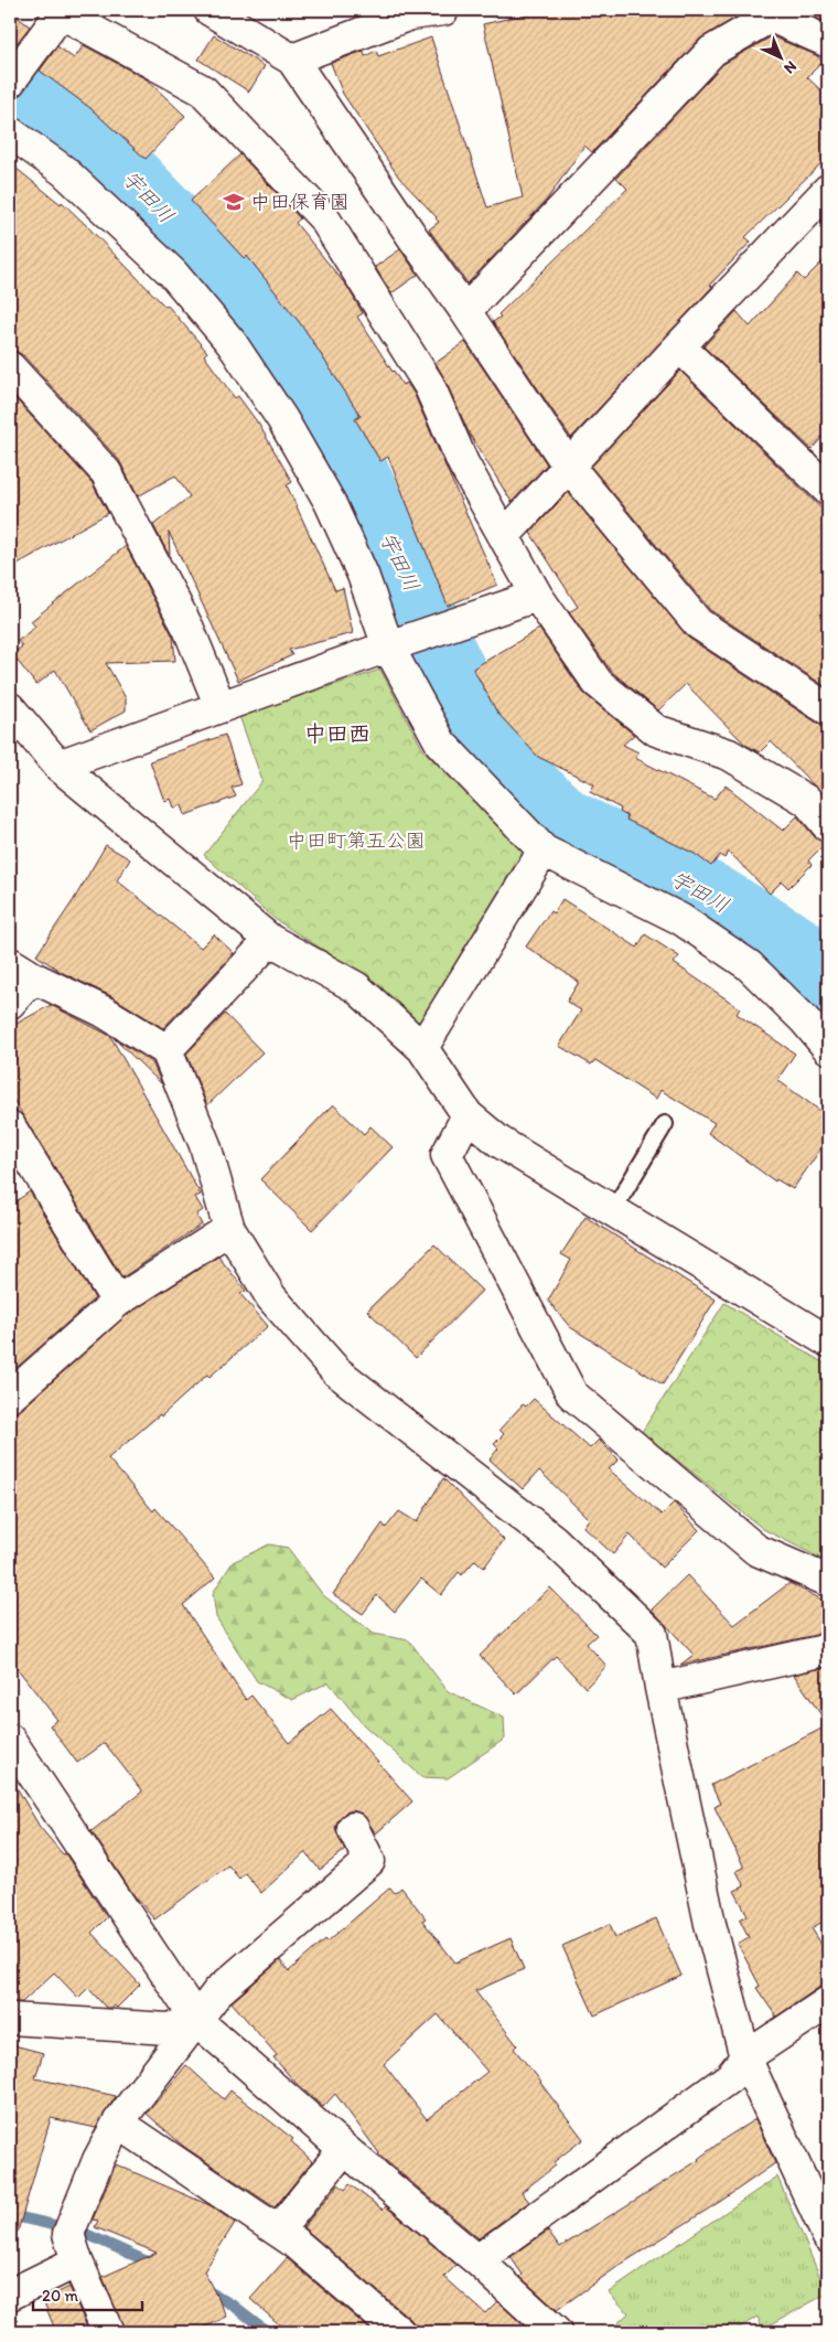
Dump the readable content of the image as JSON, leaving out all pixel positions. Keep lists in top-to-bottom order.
{
  "districts": ["中田西"],
  "water": ["宇田川"],
  "parks": ["中田町第五公園"],
  "places": {
    "school or university": ["中田保育園"]
  },
  "scale_bar": "20 m",
  "north": "bottom right"
}
